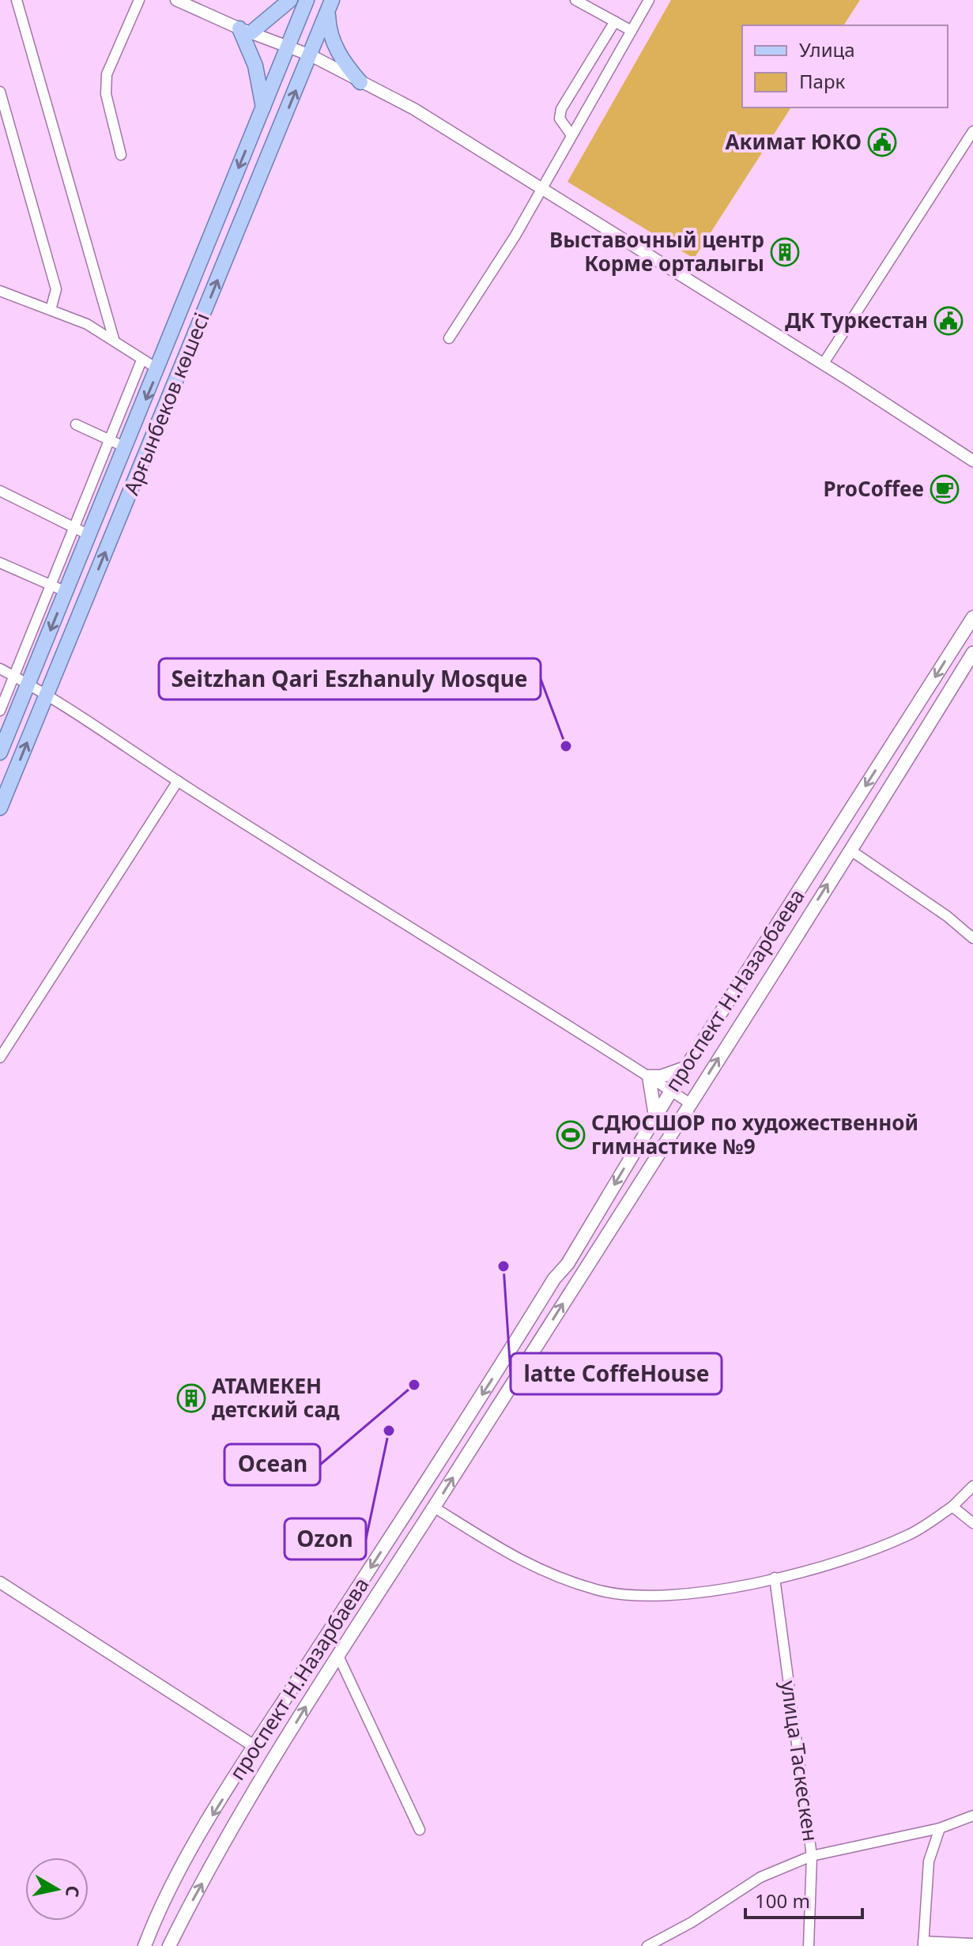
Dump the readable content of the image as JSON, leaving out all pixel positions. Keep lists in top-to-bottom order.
{
  "streets": {
    "main road": ["Арғынбеков көшесі", "проспект Н.Назарбаева"],
    "street": ["улица Таскескен"]
  },
  "places": {
    "public building": ["Акимат ЮКО", "ДК Туркестан"],
    "building": ["Выставочный центр Корме орталыгы", "АТАМЕКЕН детский сад"],
    "cafe": ["ProCoffee"],
    "other": [
      "Seitzhan Qari Eszhanuly Mosque",
      "latte CoffeHouse",
      "Ocean",
      "Ozon"
    ],
    "sports": ["СДЮСШОР по художественной гимнастике №9"]
  },
  "legend": ["Улица", "Парк"],
  "scale_bar": "100 m",
  "north": "right"
}
